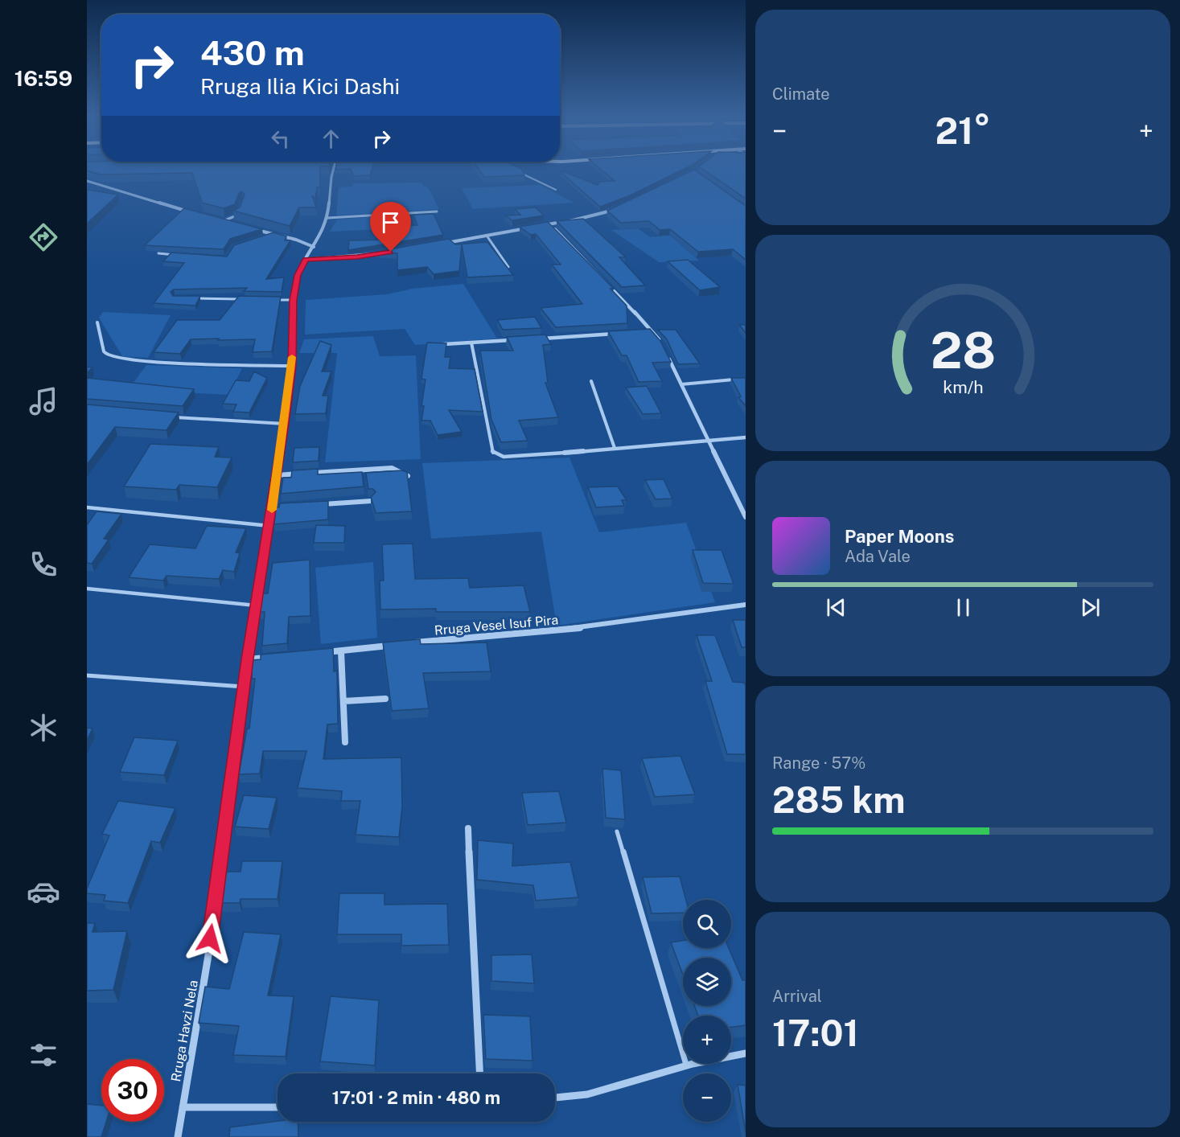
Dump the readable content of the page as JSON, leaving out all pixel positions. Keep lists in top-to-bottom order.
{
  "streets": {
    "street": ["Rruga Vesel Isuf Pira", "Rruga Havzi Nela"]
  },
  "page": {
    "tabs": "16:59",
    "tile": [
      "Climate",
      ["Range · 57%", "285 km"],
      ["Arrival", "17:01"]
    ],
    "turn": ["430 m", "Rruga Ilia Kici Dashi"],
    "heat": ["−", "21°", "+"],
    "song": ["Paper Moons", "Ada Vale"],
    "map_buttons": ["+", "−"],
    "limit": "30",
    "trip": "17:01 · 2 min · 480 m",
    "gauge": ["28", "km/h"]
  }
}
